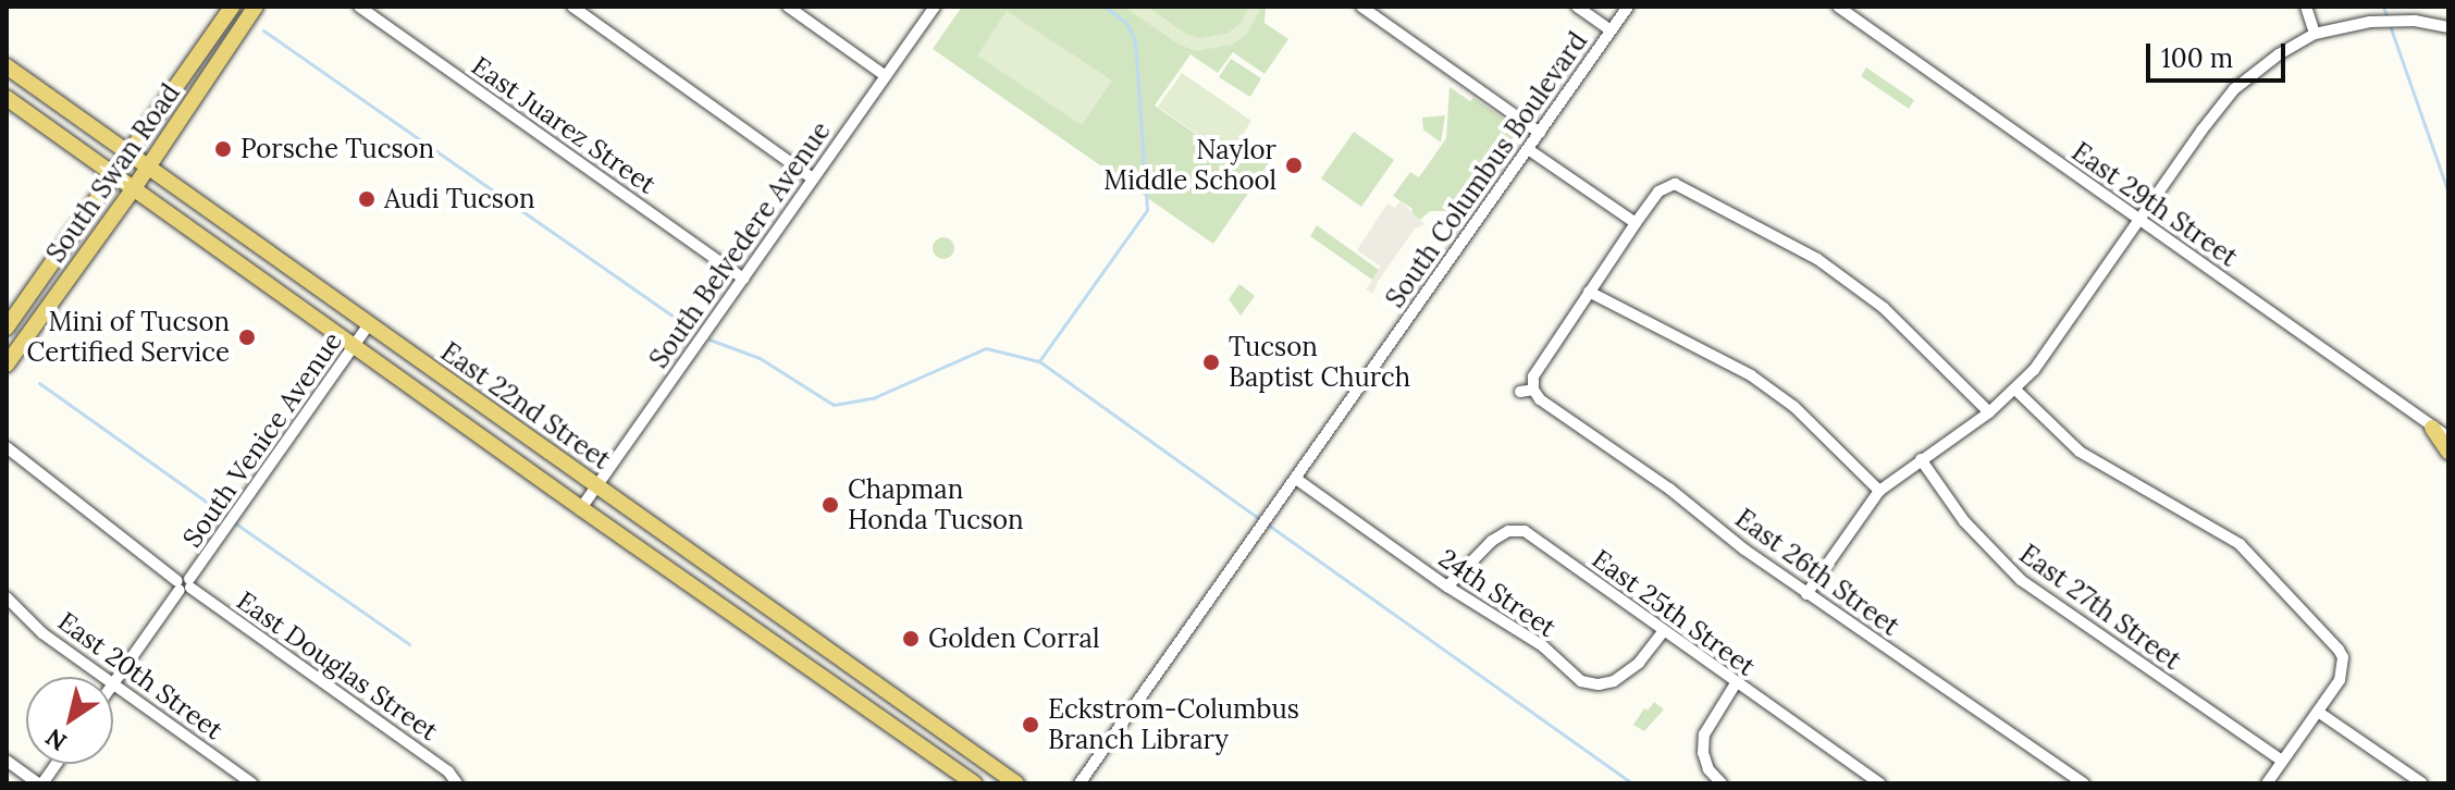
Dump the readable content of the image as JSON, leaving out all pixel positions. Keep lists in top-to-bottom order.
{
  "streets": {
    "main road": ["South Swan Road", "East 22nd Street"],
    "street": [
      "East Juarez Street",
      "South Columbus Boulevard",
      "East 29th Street",
      "South Belvedere Avenue",
      "South Venice Avenue",
      "East 26th Street",
      "24th Street",
      "East 27th Street",
      "East 25th Street",
      "East Douglas Street",
      "East 20th Street"
    ]
  },
  "crossings": [
    ["East Juarez Street", "South Belvedere Avenue"],
    ["South Columbus Boulevard", "24th Street"],
    ["South Swan Road", "East 22nd Street"],
    ["South Belvedere Avenue", "East 22nd Street"],
    ["East 22nd Street", "South Venice Avenue"],
    ["South Venice Avenue", "East Douglas Street"],
    ["South Venice Avenue", "East 20th Street"],
    ["24th Street", "East 25th Street"]
  ],
  "places": [
    "Porsche Tucson",
    "Naylor Middle School",
    "Audi Tucson",
    "Mini of Tucson Certified Service",
    "Tucson Baptist Church",
    "Chapman Honda Tucson",
    "Golden Corral",
    "Eckstrom-Columbus Branch Library"
  ],
  "scale_bar": "100 m",
  "north": "bottom left"
}
